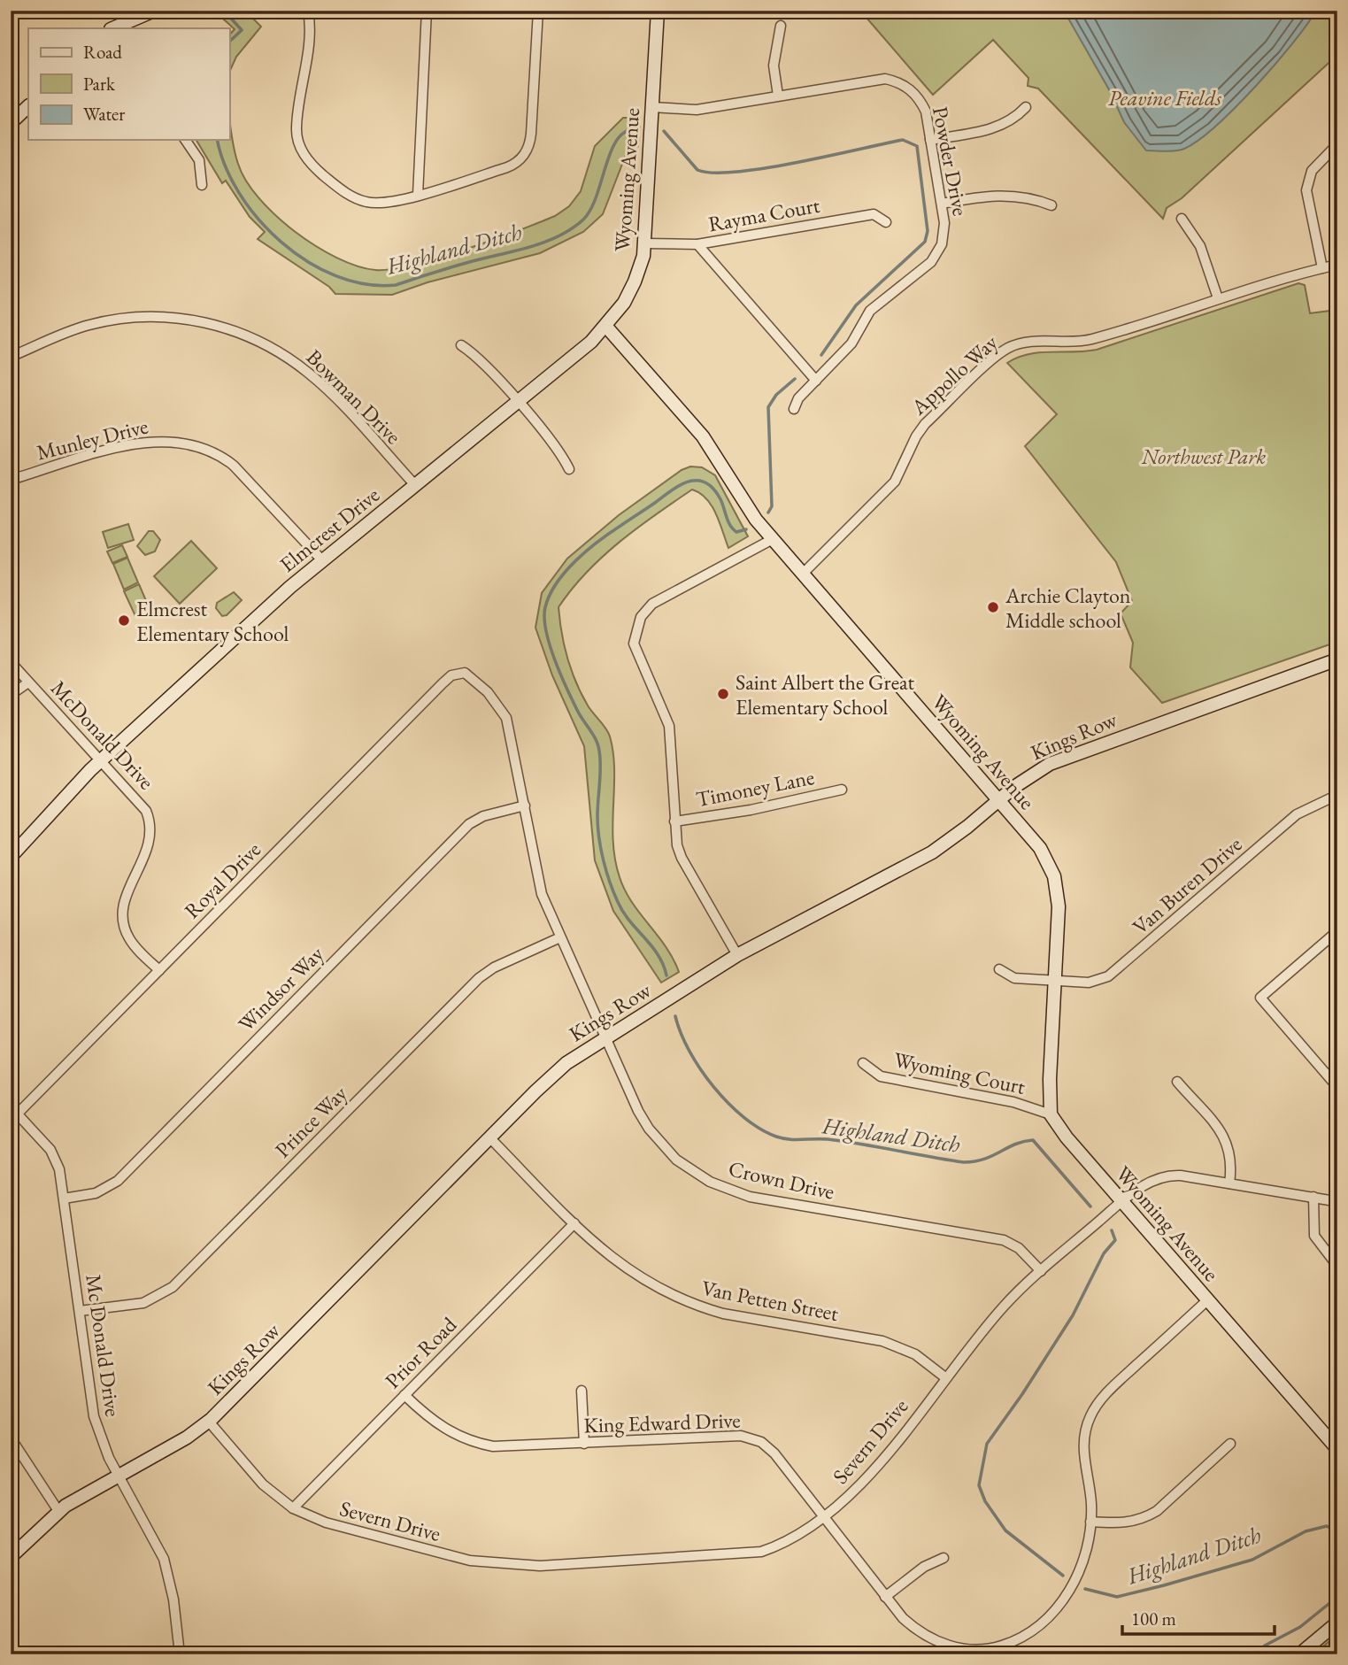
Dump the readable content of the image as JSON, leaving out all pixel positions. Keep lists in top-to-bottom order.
{
  "streets": {
    "street": [
      "Powder Drive",
      "Wyoming Avenue",
      "Rayma Court",
      "Appollo Way",
      "Bowman Drive",
      "Munley Drive",
      "Elmcrest Drive",
      "McDonald Drive",
      "Kings Row",
      "Timoney Lane",
      "Royal Drive",
      "Van Buren Drive",
      "Windsor Way",
      "Wyoming Court",
      "Prince Way",
      "Crown Drive",
      "Van Petten Street",
      "Mc Donald Drive",
      "Prior Road",
      "King Edward Drive",
      "Severn Drive"
    ]
  },
  "crossings": [
    ["Powder Drive", "Wyoming Avenue"],
    ["Wyoming Avenue", "Rayma Court"],
    ["Wyoming Avenue", "Appollo Way"],
    ["Wyoming Avenue", "Elmcrest Drive"],
    ["Wyoming Avenue", "Kings Row"],
    ["Wyoming Avenue", "Van Buren Drive"],
    ["Wyoming Avenue", "Wyoming Court"],
    ["Wyoming Avenue", "King Edward Drive"],
    ["Wyoming Avenue", "Severn Drive"],
    ["Bowman Drive", "Elmcrest Drive"],
    ["Munley Drive", "Elmcrest Drive"],
    ["Elmcrest Drive", "McDonald Drive"],
    ["McDonald Drive", "Royal Drive"],
    ["Kings Row", "Crown Drive"],
    ["Kings Row", "Van Petten Street"],
    ["Kings Row", "Mc Donald Drive"],
    ["Kings Row", "Severn Drive"],
    ["Royal Drive", "Crown Drive"],
    ["Royal Drive", "Mc Donald Drive"],
    ["Windsor Way", "Crown Drive"],
    ["Windsor Way", "Mc Donald Drive"],
    ["Prince Way", "Crown Drive"],
    ["Prince Way", "Mc Donald Drive"],
    ["Crown Drive", "Severn Drive"],
    ["Van Petten Street", "Prior Road"],
    ["Van Petten Street", "Severn Drive"],
    ["Prior Road", "King Edward Drive"],
    ["Prior Road", "Severn Drive"],
    ["King Edward Drive", "Severn Drive"]
  ],
  "water": ["Highland Ditch"],
  "parks": ["Peavine Fields", "Northwest Park"],
  "places": ["Archie Clayton Middle school", "Elmcrest Elementary School", "Saint Albert the Great Elementary School"],
  "legend": ["Road", "Park", "Water"],
  "scale_bar": "100 m"
}
